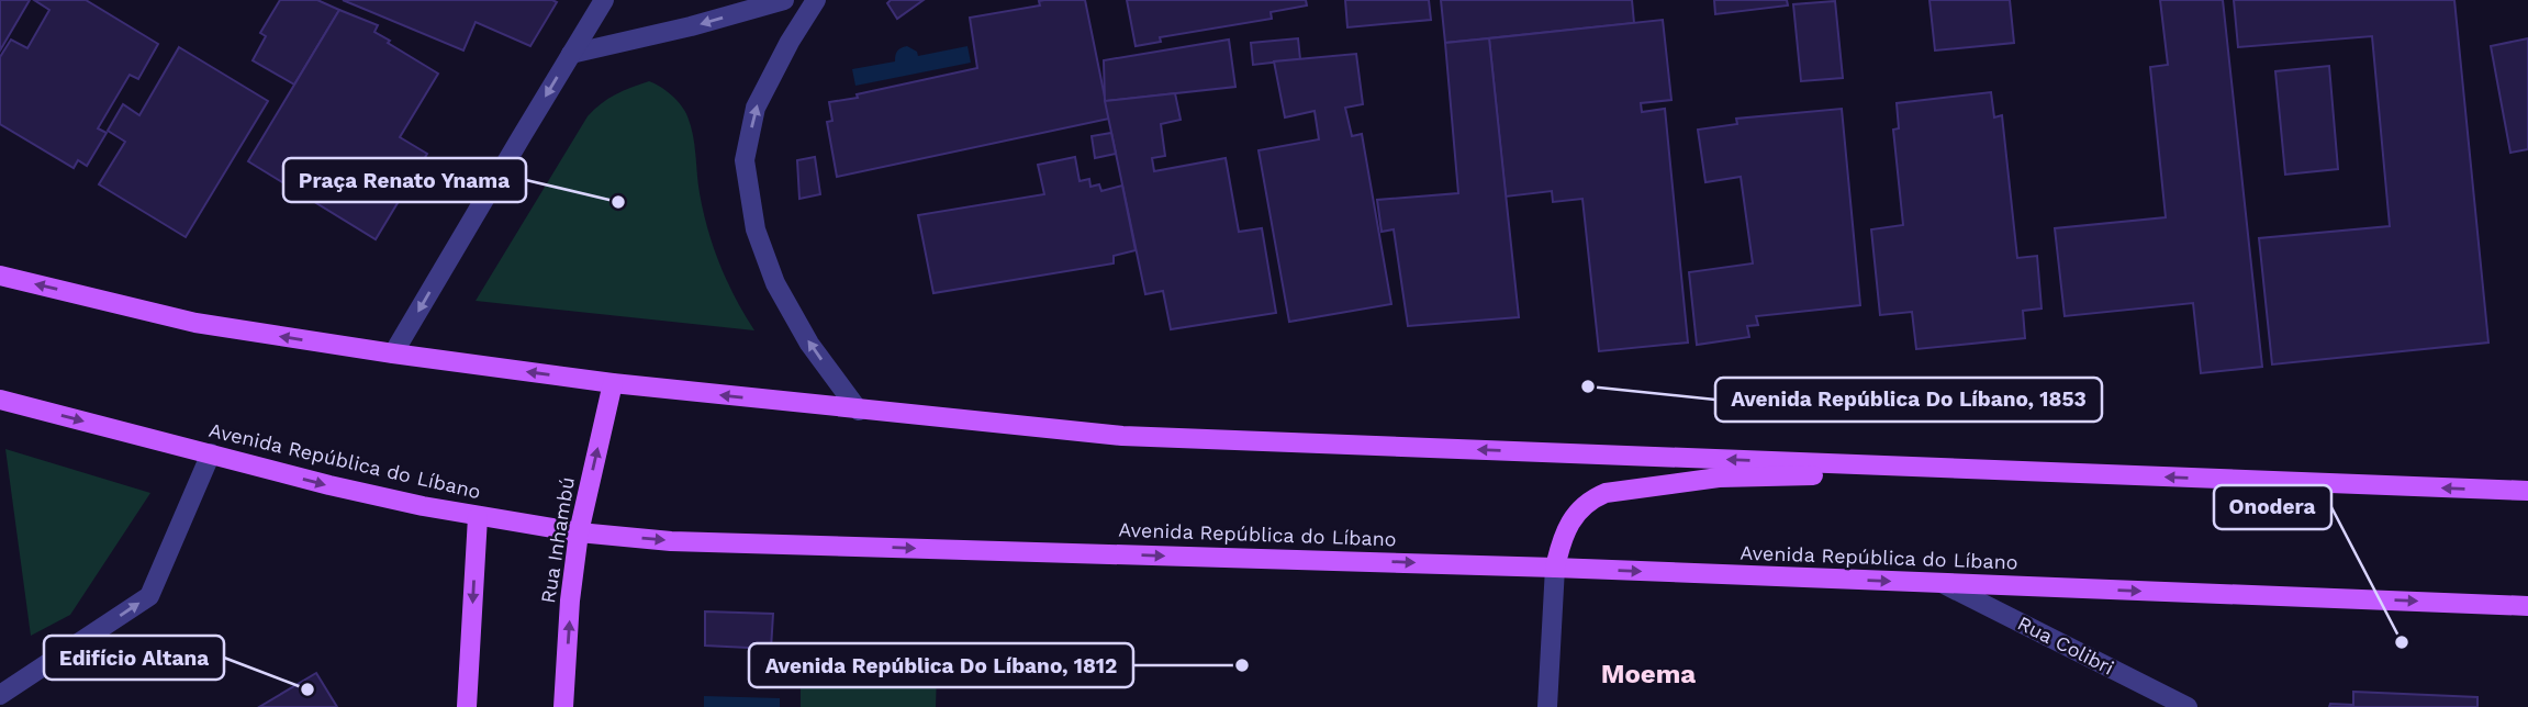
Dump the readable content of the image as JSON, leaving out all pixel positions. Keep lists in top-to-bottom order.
{
  "streets": {
    "main road": ["Avenida República do Líbano", "Rua Inhambú"],
    "street": ["Rua Colibri"]
  },
  "crossings": [
    ["Avenida República do Líbano", "Rua Inhambú"],
    ["Avenida República do Líbano", "Rua Colibri"]
  ],
  "districts": ["Moema"],
  "places": [
    "Praça Renato Ynama",
    "Avenida República Do Líbano, 1853",
    "Onodera",
    "Avenida República Do Líbano, 1812",
    "Edifício Altana"
  ]
}
